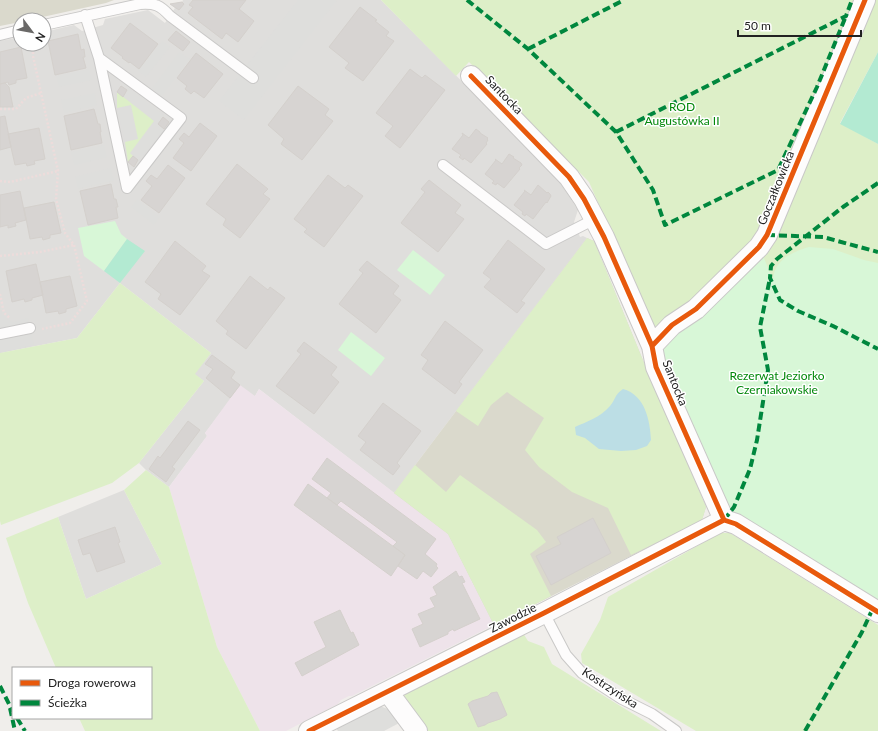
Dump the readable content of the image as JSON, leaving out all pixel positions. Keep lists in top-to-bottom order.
{
  "streets": {
    "street": ["Santocka", "Goczałkowicka", "Zawodzie"],
    "lane": ["Kostrzyńska"]
  },
  "crossings": [
    ["Santocka", "Goczałkowicka"],
    ["Santocka", "Zawodzie"],
    ["Zawodzie", "Kostrzyńska"]
  ],
  "parks": ["ROD Augustówka II", "Rezerwat Jeziorko Czerniakowskie"],
  "legend": ["Droga rowerowa", "Ścieżka"],
  "scale_bar": "50 m",
  "north": "bottom right"
}
